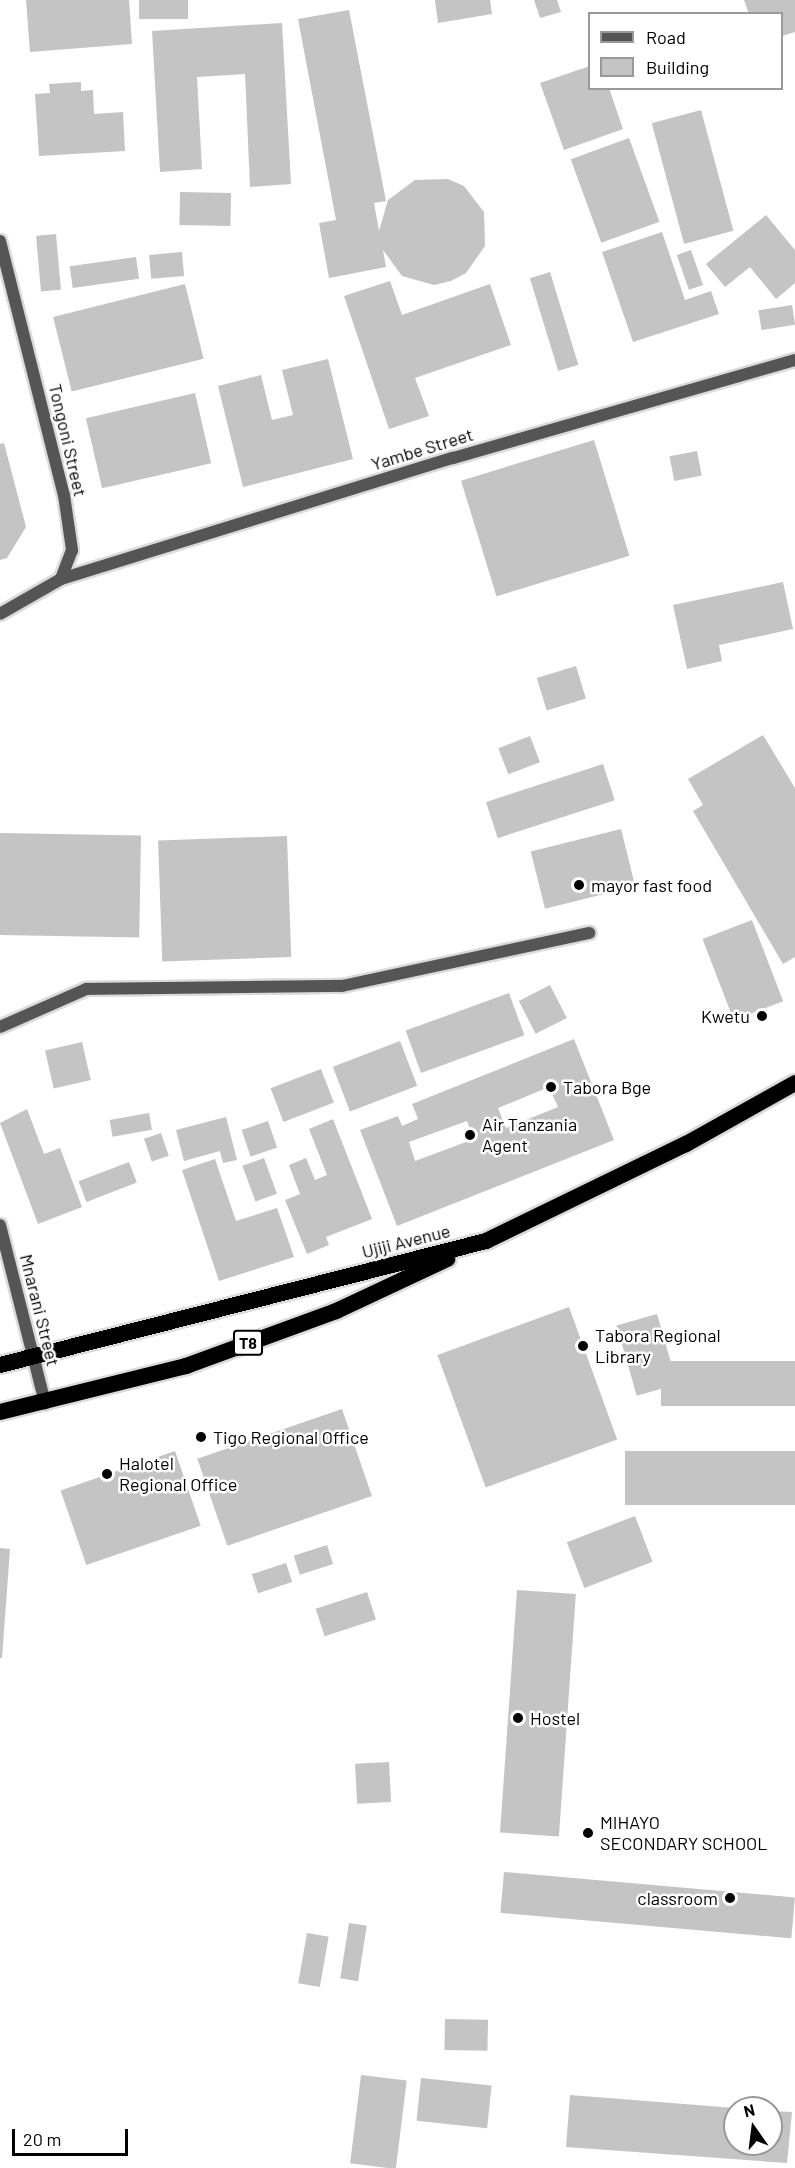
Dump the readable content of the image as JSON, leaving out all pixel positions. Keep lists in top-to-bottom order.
{
  "streets": {
    "highway": ["Ujiji Avenue", "T8"],
    "street": ["Tongoni Street", "Yambe Street", "Mnarani Street"]
  },
  "crossings": [
    ["Tongoni Street", "Yambe Street"],
    ["Ujiji Avenue", "Mnarani Street"],
    ["Ujiji Avenue", "T8"],
    ["Mnarani Street", "T8"]
  ],
  "places": [
    "mayor fast food",
    "Kwetu",
    "Tabora Bge",
    "Air Tanzania Agent",
    "Tabora Regional Library",
    "Tigo Regional Office",
    "Halotel Regional Office",
    "Hostel",
    "MIHAYO SECONDARY SCHOOL",
    "classroom"
  ],
  "legend": ["Road", "Building"],
  "scale_bar": "20 m",
  "north": "top"
}
